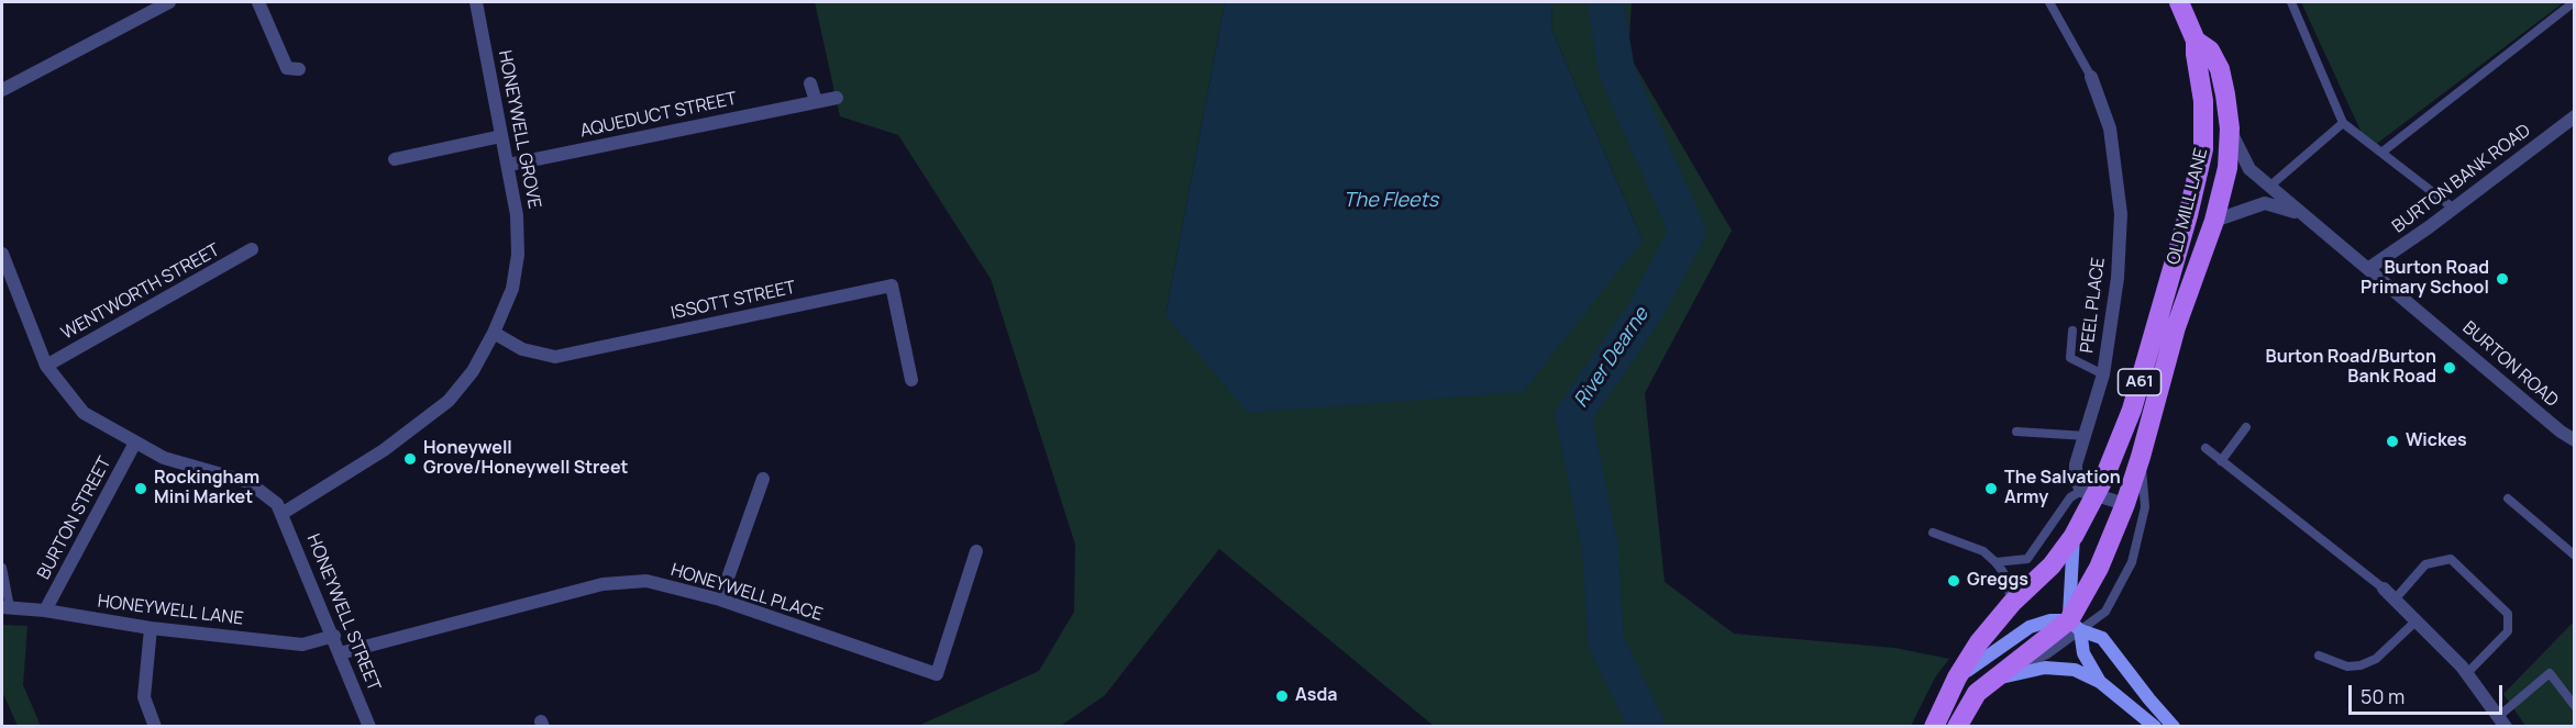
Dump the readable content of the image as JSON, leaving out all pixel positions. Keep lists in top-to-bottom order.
{
  "streets": {
    "main road": ["OLD MILL LANE", "A61"],
    "street": [
      "AQUEDUCT STREET",
      "HONEYWELL GROVE",
      "BURTON BANK ROAD",
      "WENTWORTH STREET",
      "ISSOTT STREET",
      "PEEL PLACE",
      "BURTON ROAD",
      "BURTON STREET",
      "HONEYWELL PLACE",
      "HONEYWELL LANE",
      "HONEYWELL STREET"
    ]
  },
  "crossings": [
    ["AQUEDUCT STREET", "HONEYWELL GROVE"],
    ["HONEYWELL GROVE", "ISSOTT STREET"],
    ["HONEYWELL GROVE", "HONEYWELL STREET"],
    ["BURTON BANK ROAD", "BURTON ROAD"],
    ["OLD MILL LANE", "PEEL PLACE"],
    ["OLD MILL LANE", "BURTON ROAD"],
    ["OLD MILL LANE", "A61"],
    ["WENTWORTH STREET", "HONEYWELL STREET"],
    ["BURTON STREET", "HONEYWELL LANE"],
    ["BURTON STREET", "HONEYWELL STREET"],
    ["HONEYWELL PLACE", "HONEYWELL STREET"],
    ["HONEYWELL LANE", "HONEYWELL STREET"]
  ],
  "water": ["The Fleets", "River Dearne"],
  "places": [
    "Burton Road Primary School",
    "Burton Road/Burton Bank Road",
    "Wickes",
    "Honeywell Grove/Honeywell Street",
    "Rockingham Mini Market",
    "The Salvation Army",
    "Greggs",
    "Asda"
  ],
  "scale_bar": "50 m"
}
